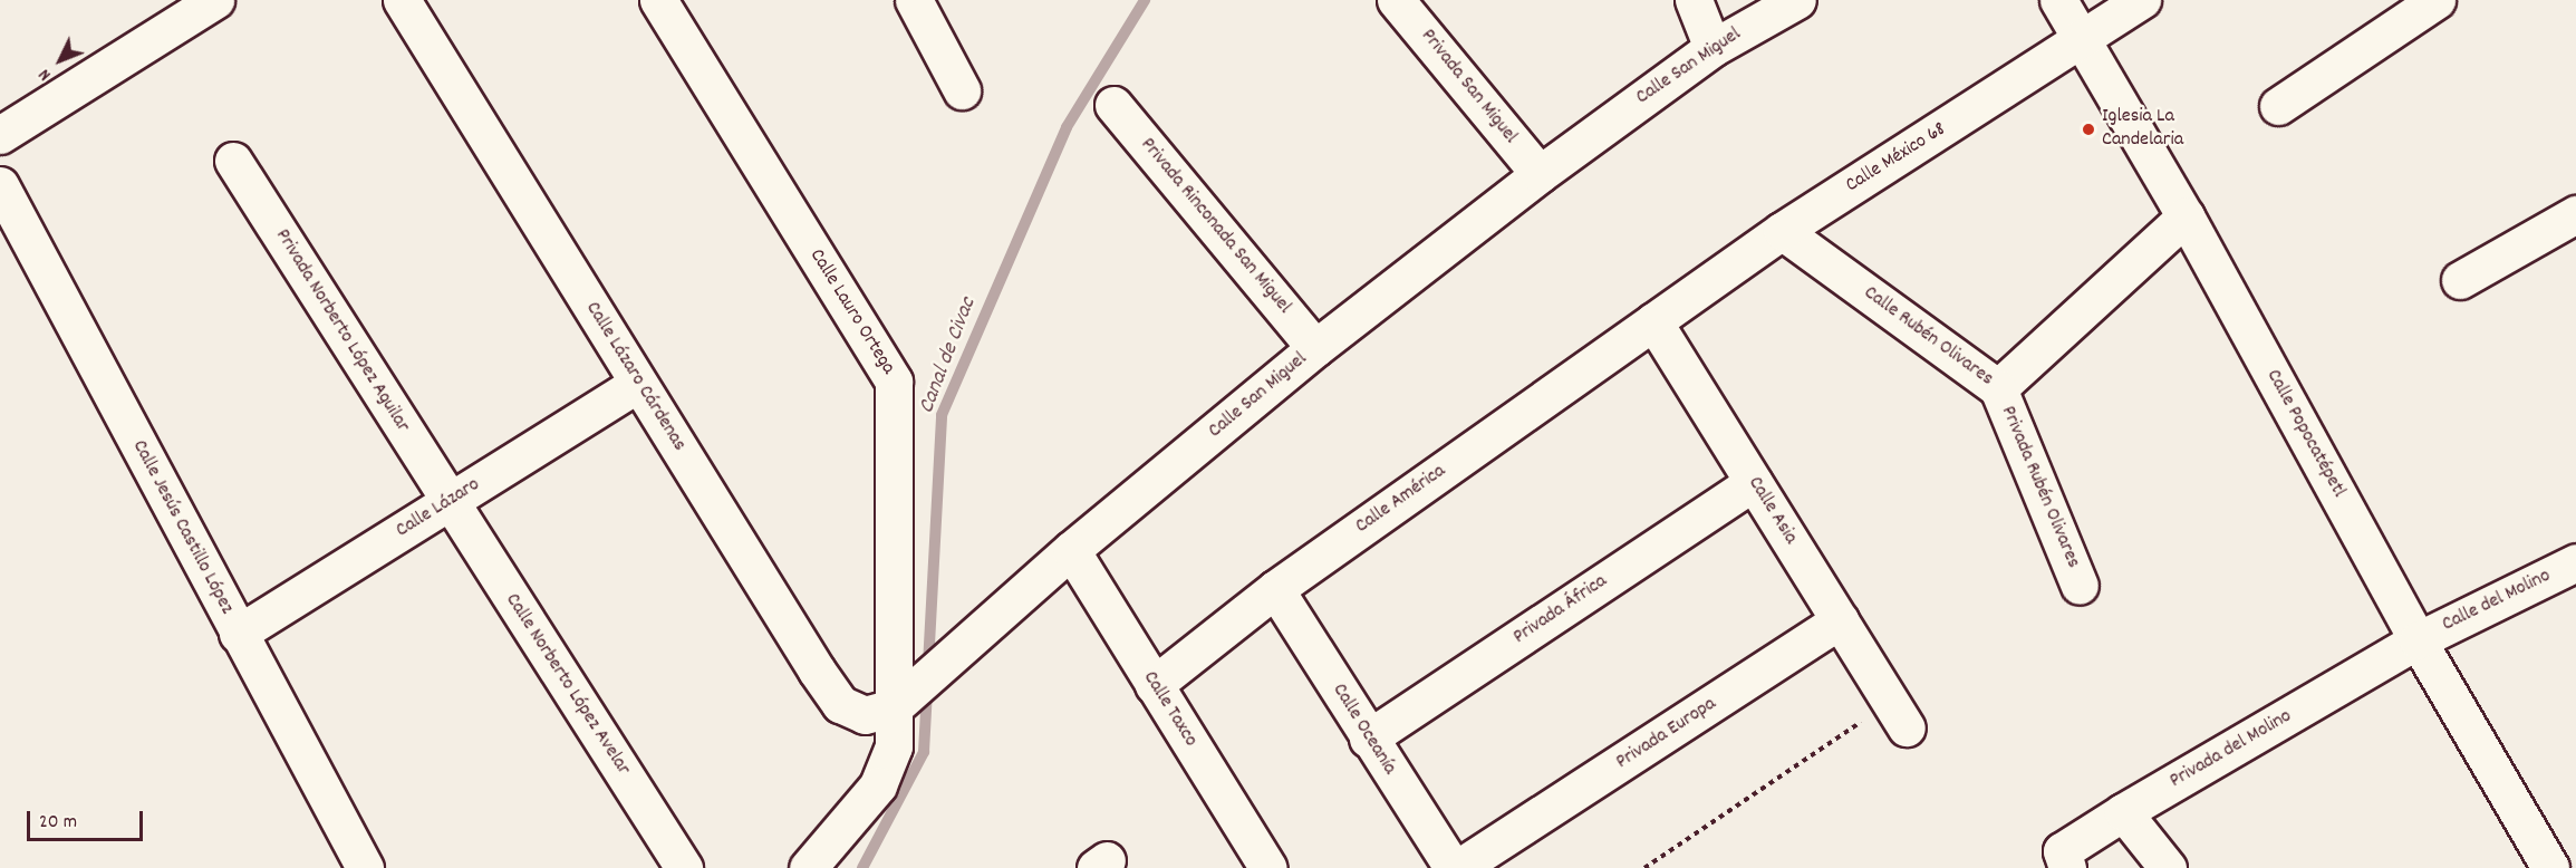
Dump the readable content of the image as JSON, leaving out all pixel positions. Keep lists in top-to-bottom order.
{
  "streets": {
    "street": [
      "Calle San Miguel",
      "Privada San Miguel",
      "Calle México 68",
      "Privada Rinconada San Miguel",
      "Calle Lauro Ortega",
      "Privada Norberto López Aguilar",
      "Calle Rubén Olivares",
      "Calle Lázaro Cárdenas",
      "Calle Popocatépetl",
      "Privada Rubén Olivares",
      "Calle América",
      "Calle Lázaro",
      "Calle Asia",
      "Calle Jesús Castillo López",
      "Calle del Molino",
      "Privada África",
      "Calle Norberto López Avelar",
      "Calle Taxco",
      "Calle Oceanía",
      "Privada Europa",
      "Privada del Molino"
    ]
  },
  "crossings": [
    ["Calle San Miguel", "Privada San Miguel"],
    ["Calle San Miguel", "Privada Rinconada San Miguel"],
    ["Calle San Miguel", "Calle Lauro Ortega"],
    ["Calle San Miguel", "Calle Lázaro Cárdenas"],
    ["Calle San Miguel", "Calle Taxco"],
    ["Calle México 68", "Calle Rubén Olivares"],
    ["Calle México 68", "Calle Popocatépetl"],
    ["Calle México 68", "Calle América"],
    ["Calle México 68", "Calle Asia"],
    ["Calle Lauro Ortega", "Calle Lázaro Cárdenas"],
    ["Privada Norberto López Aguilar", "Calle Lázaro"],
    ["Privada Norberto López Aguilar", "Calle Norberto López Avelar"],
    ["Calle Rubén Olivares", "Calle Popocatépetl"],
    ["Calle Rubén Olivares", "Privada Rubén Olivares"],
    ["Calle Lázaro Cárdenas", "Calle Lázaro"],
    ["Calle Popocatépetl", "Calle del Molino"],
    ["Calle Popocatépetl", "Privada del Molino"],
    ["Calle América", "Calle Asia"],
    ["Calle América", "Calle Taxco"],
    ["Calle América", "Calle Oceanía"],
    ["Calle Lázaro", "Calle Jesús Castillo López"],
    ["Calle Lázaro", "Calle Norberto López Avelar"],
    ["Calle Asia", "Privada África"],
    ["Calle Asia", "Privada Europa"],
    ["Calle del Molino", "Privada del Molino"],
    ["Privada África", "Calle Oceanía"]
  ],
  "water": ["Canal de Civac"],
  "places": ["Iglesia La Candelaria"],
  "scale_bar": "20 m",
  "north": "bottom left"
}
